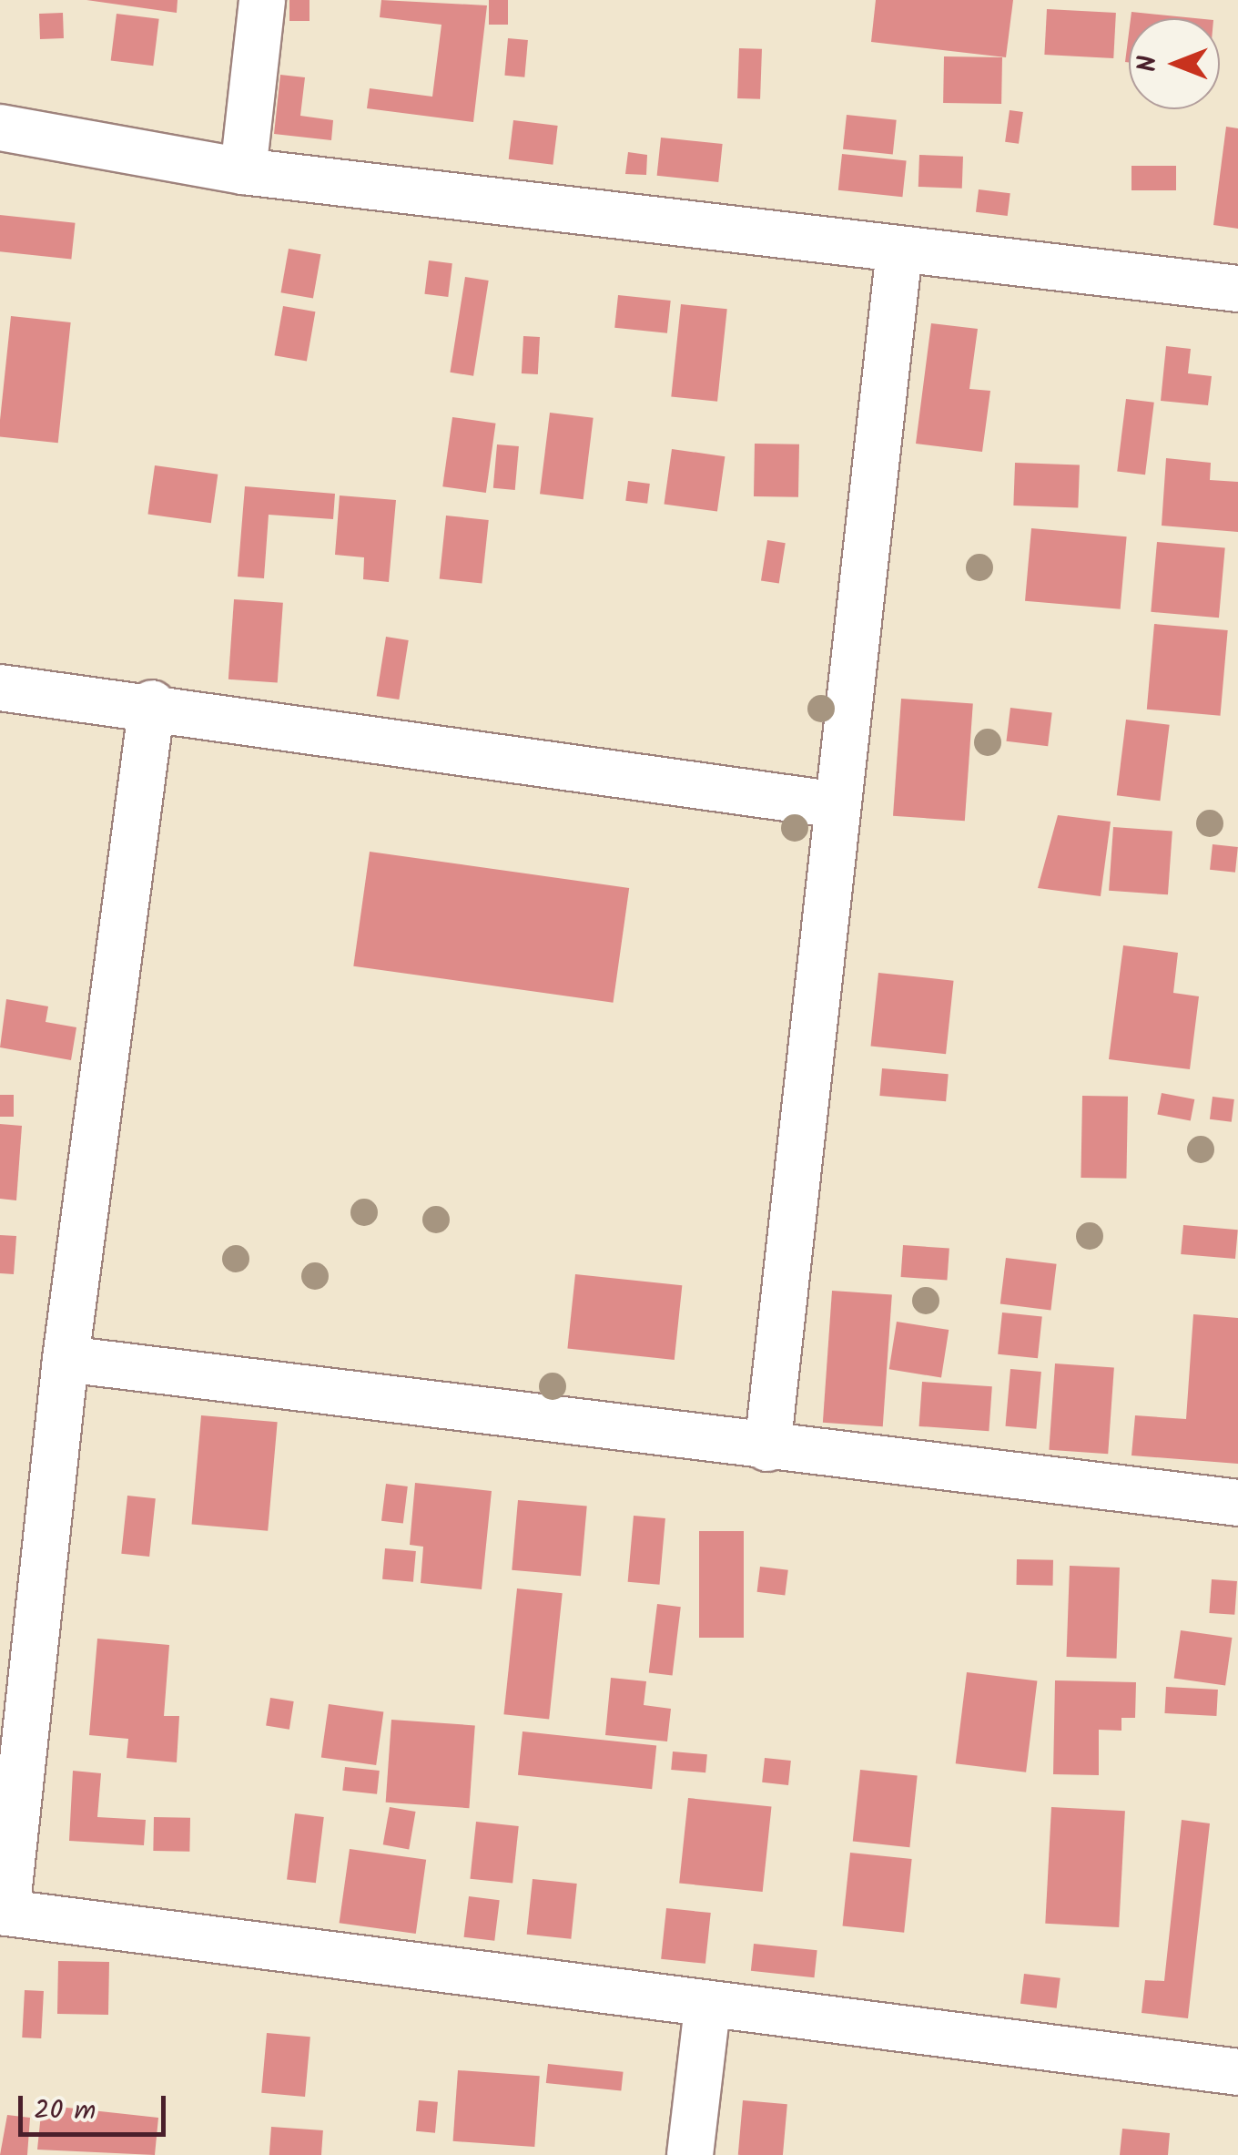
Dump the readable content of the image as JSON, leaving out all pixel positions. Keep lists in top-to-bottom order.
{
  "scale_bar": "20 m",
  "north": "left"
}
